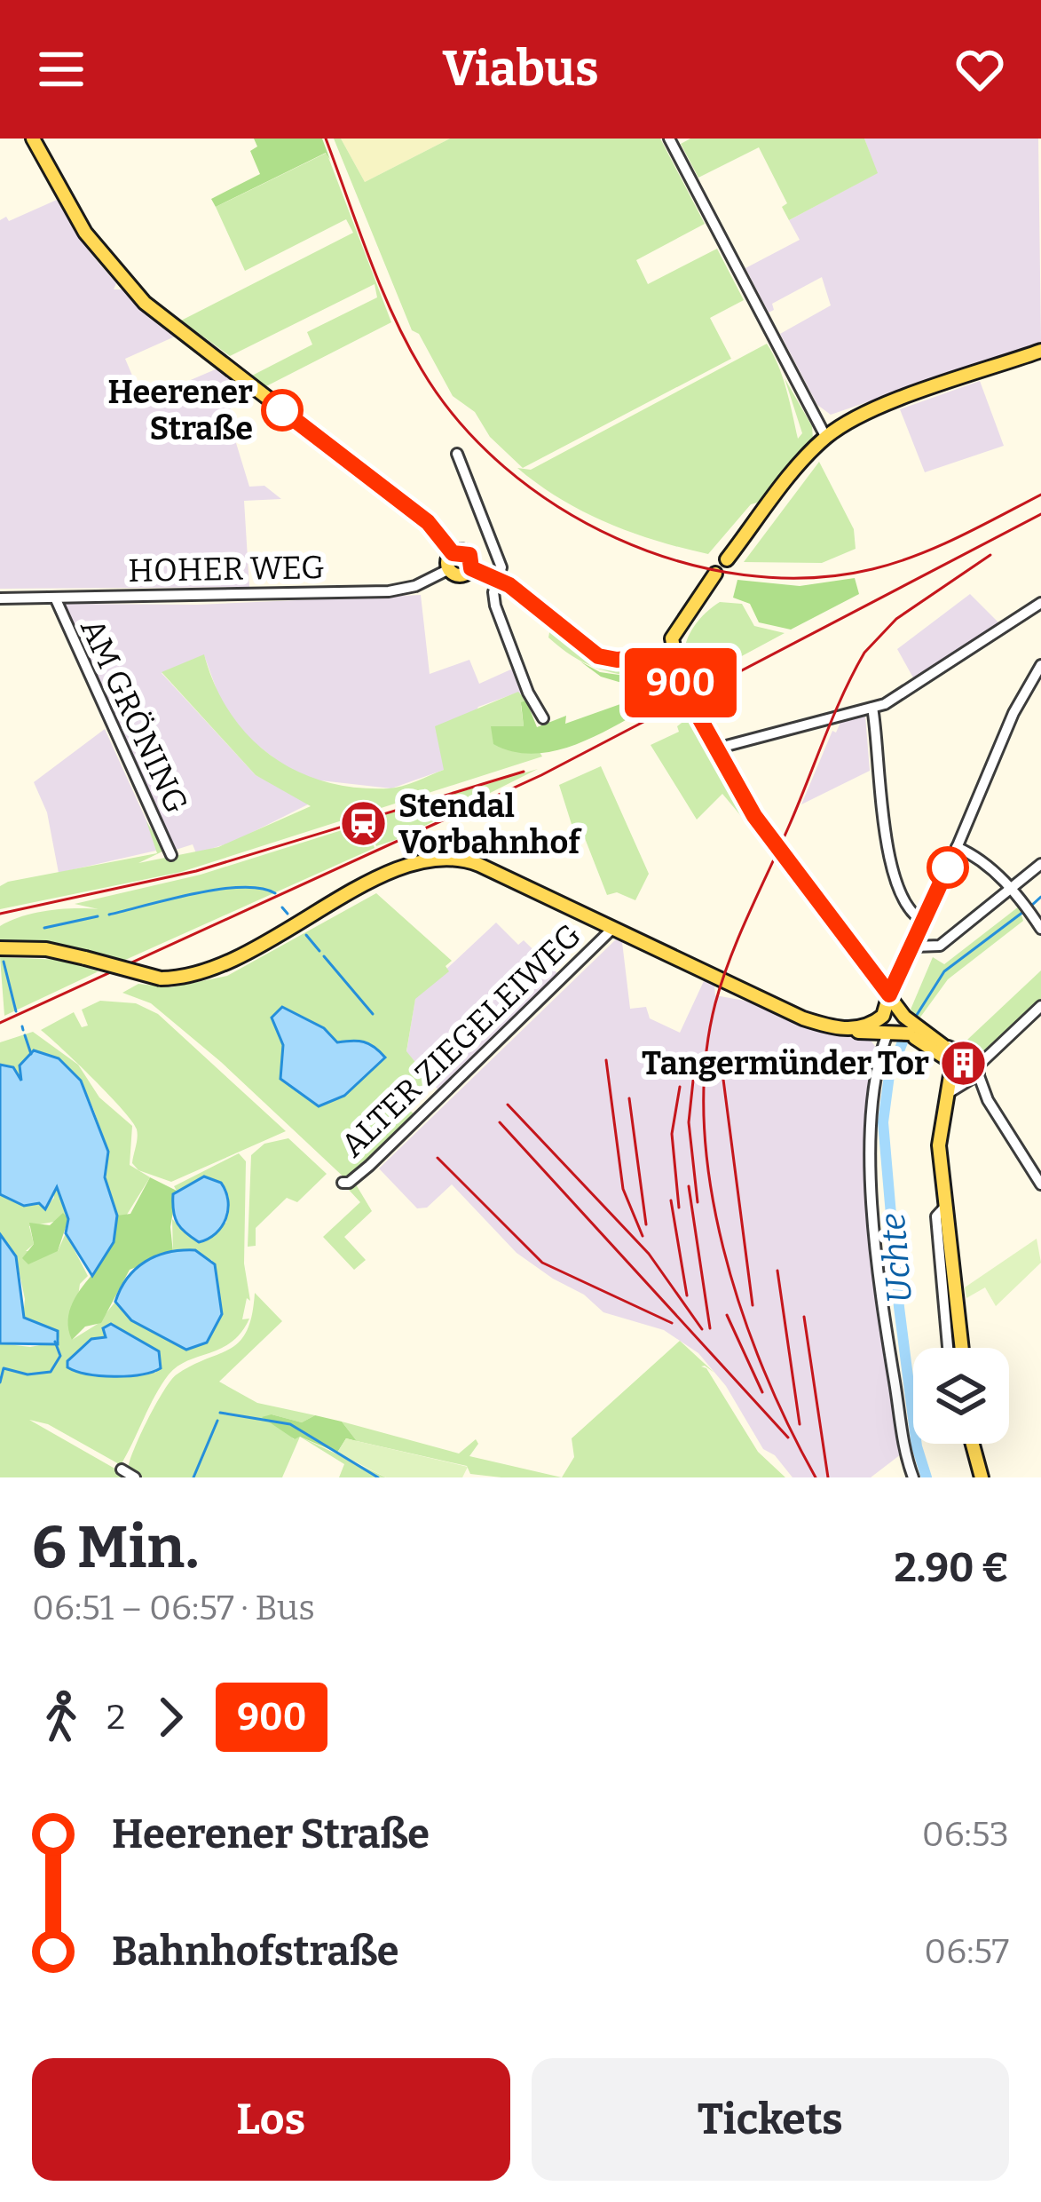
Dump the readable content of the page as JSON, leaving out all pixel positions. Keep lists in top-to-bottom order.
{
  "streets": {
    "street": ["HOHER WEG", "AM GRÖNING", "ALTER ZIEGELEIWEG"]
  },
  "crossings": [
    ["HOHER WEG", "AM GRÖNING"]
  ],
  "water": ["Uchte"],
  "places": {
    "other": ["Heerener Straße"],
    "station": ["Stendal Vorbahnhof"],
    "building": ["Tangermünder Tor"]
  },
  "lines": ["bus line 900"],
  "page": {
    "header": "Viabus",
    "on_map": "900",
    "heading": ["6 Min.", "06:51 – 06:57 · Bus", "2.90 €"],
    "legs": ["2", "900"],
    "list": [
      {
        "name": "Heerener Straße",
        "value": "06:53"
      },
      {
        "name": "Bahnhofstraße",
        "value": "06:57"
      }
    ],
    "buttons": ["Los", "Tickets"]
  }
}
